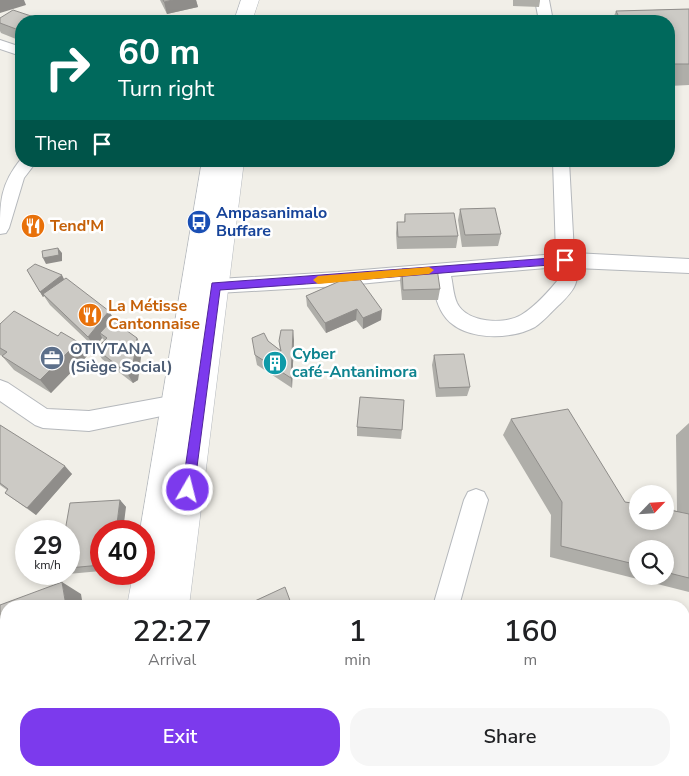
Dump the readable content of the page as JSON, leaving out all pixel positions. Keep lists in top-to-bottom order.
{
  "places": {
    "bus stop": ["Ampasanimalo Buffare"],
    "restaurant": ["Tend'M", "La Métisse Cantonnaise"],
    "office": ["OTIVTANA (Siège Social)"],
    "building": ["Cyber café-Antanimora"]
  },
  "north": "top right",
  "page": {
    "turn": ["60 m", "Turn right"],
    "then": "Then",
    "speed": "29 km/h",
    "limit": "40",
    "eta": [
      "22:27",
      "Arrival",
      "1",
      "min",
      "160",
      "m"
    ],
    "buttons": ["Exit", "Share"]
  }
}
